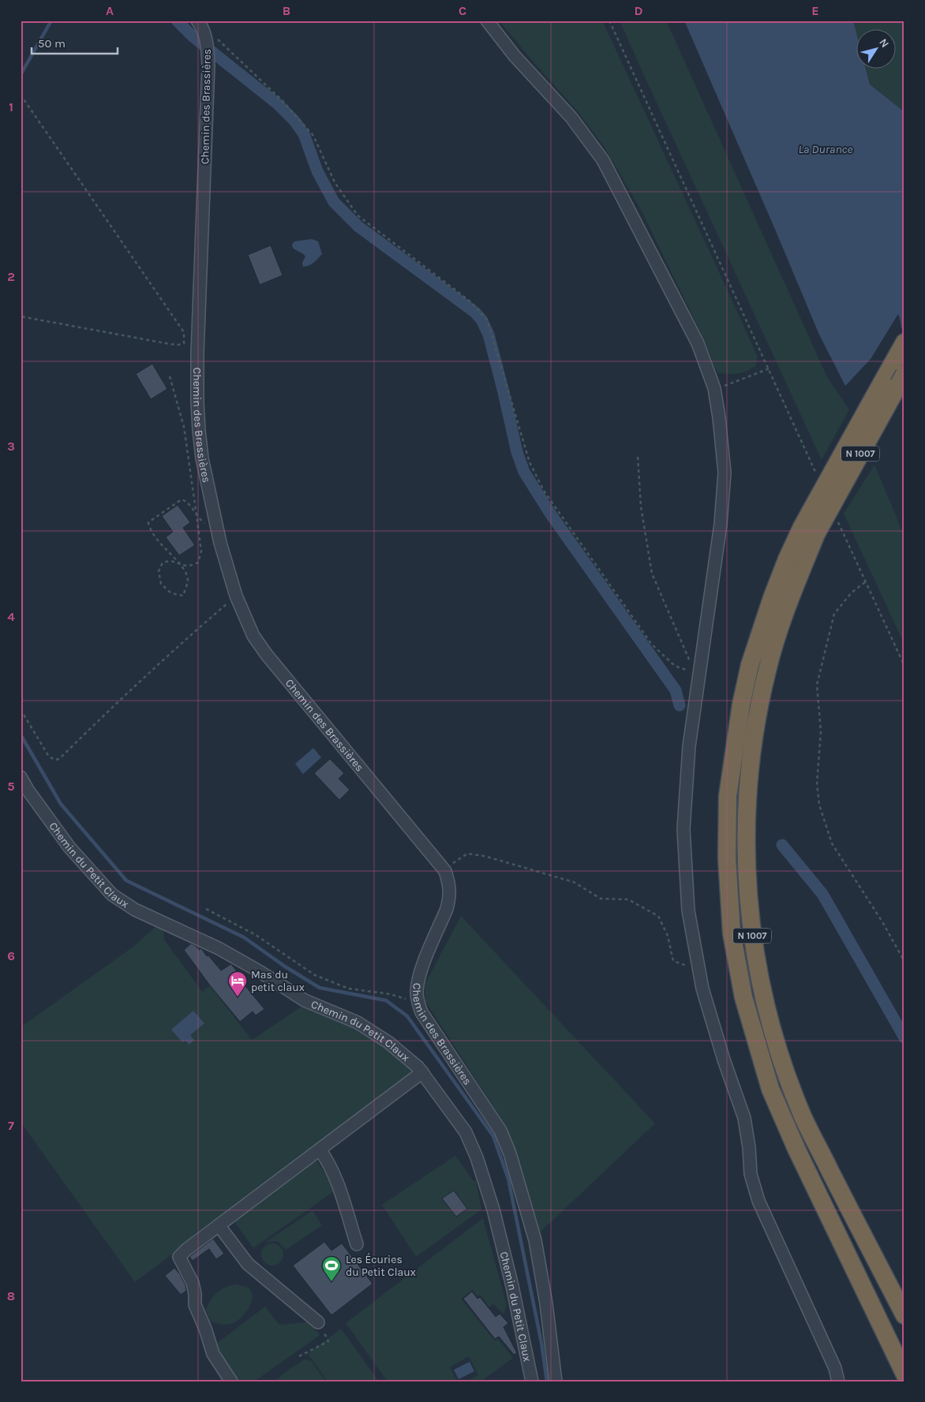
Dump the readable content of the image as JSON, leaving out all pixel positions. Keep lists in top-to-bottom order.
{
  "streets": {
    "highway": ["N 1007"],
    "street": ["Chemin des Brassières", "Chemin du Petit Claux"]
  },
  "water": ["La Durance"],
  "places": {
    "hotel": ["Mas du petit claux"],
    "sports": ["Les Écuries du Petit Claux"]
  },
  "scale_bar": "50 m",
  "north": "top right",
  "grid": {
    "columns": [
      "A",
      "B",
      "C",
      "D",
      "E"
    ],
    "rows": [
      "1",
      "2",
      "3",
      "4",
      "5",
      "6",
      "7",
      "8"
    ]
  }
}
